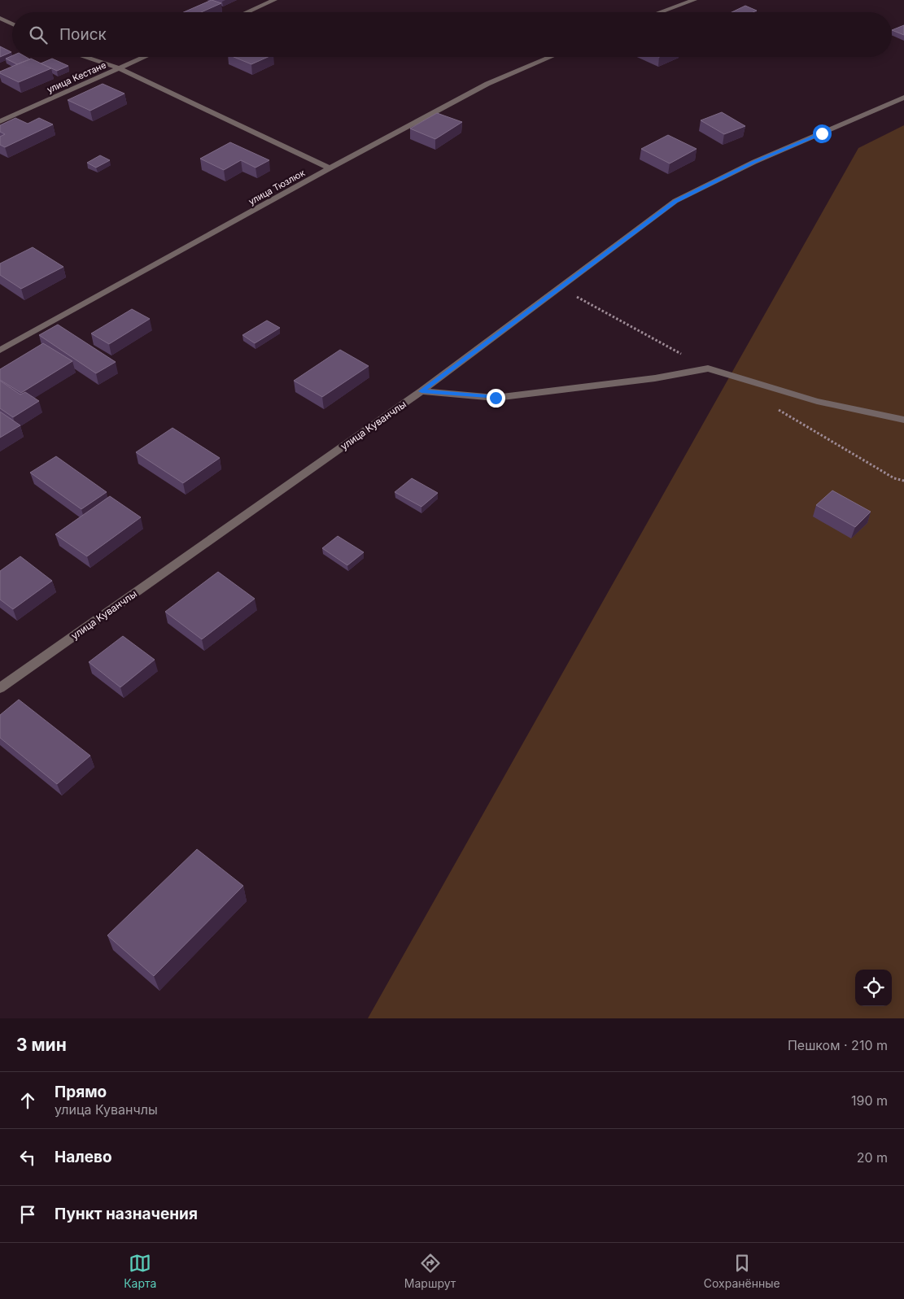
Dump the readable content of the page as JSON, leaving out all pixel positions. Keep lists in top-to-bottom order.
{
  "streets": {
    "street": ["улица Кестане", "улица Тюзлюк", "улица Куванчлы"]
  },
  "page": {
    "search": "Поиск",
    "heading": ["3 мин", "Пешком · 210 m"],
    "list": [
      ["Прямо", "улица Куванчлы", "190 m"],
      ["Налево", "20 m"],
      "Пункт назначения"
    ],
    "nav": ["Карта", "Маршрут", "Сохранённые"]
  }
}
